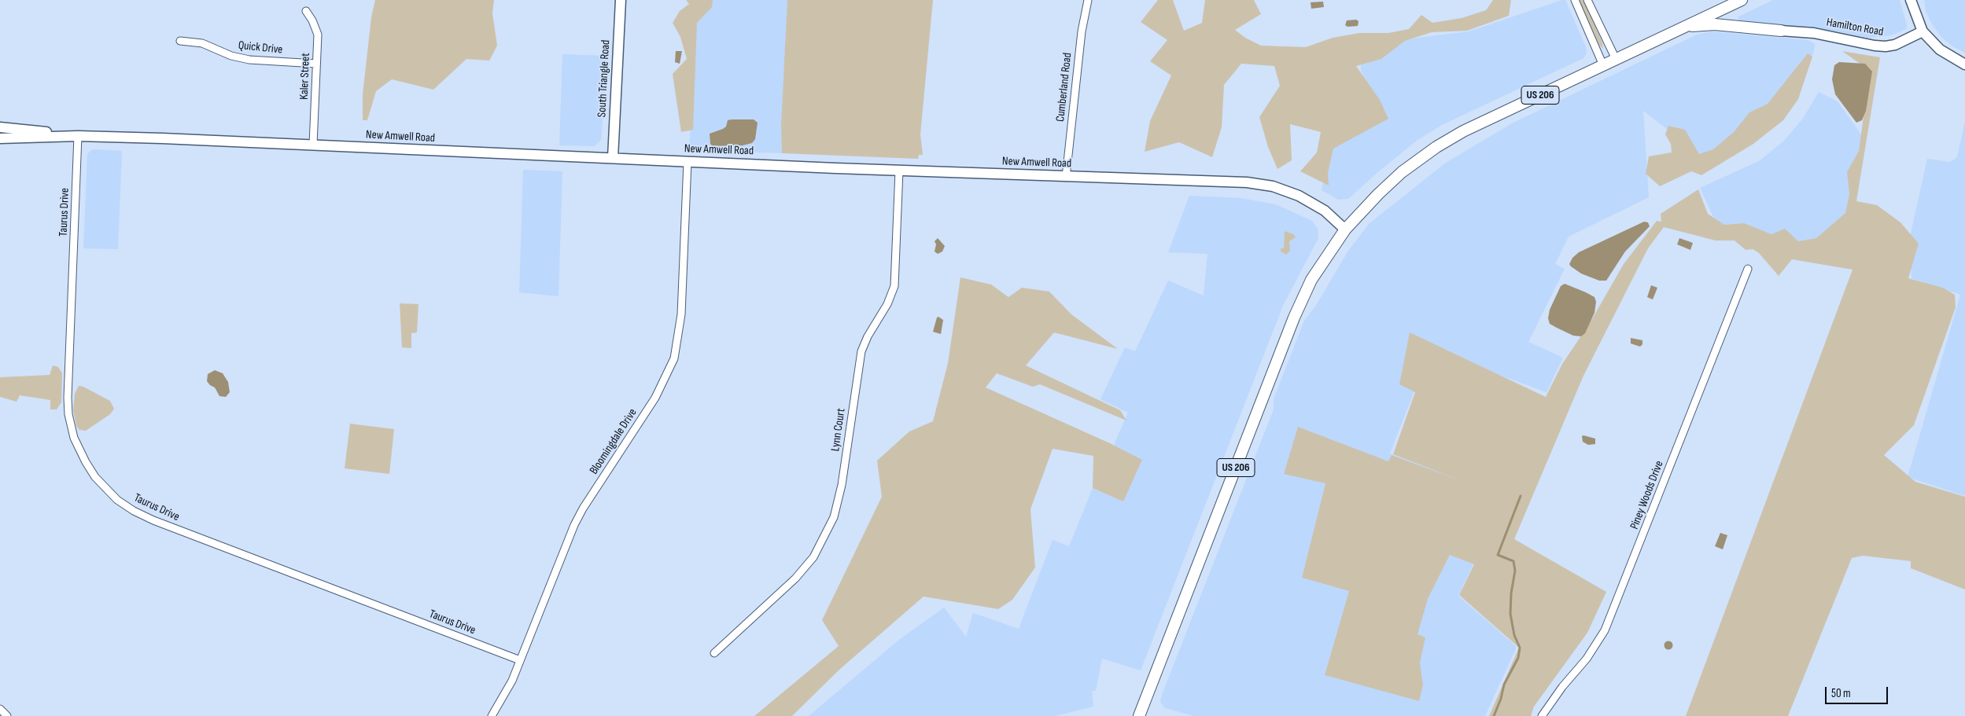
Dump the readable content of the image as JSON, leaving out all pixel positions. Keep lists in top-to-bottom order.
{
  "streets": {
    "main road": ["US 206"],
    "street": [
      "Hamilton Road",
      "Quick Drive",
      "Kaler Street",
      "South Triangle Road",
      "Cumberland Road",
      "New Amwell Road",
      "Taurus Drive",
      "Lynn Court",
      "Bloomingdale Drive",
      "Piney Woods Drive"
    ]
  },
  "crossings": [
    ["Quick Drive", "Kaler Street"],
    ["Kaler Street", "New Amwell Road"],
    ["South Triangle Road", "New Amwell Road"],
    ["Cumberland Road", "New Amwell Road"],
    ["US 206", "New Amwell Road"],
    ["New Amwell Road", "Taurus Drive"],
    ["New Amwell Road", "Lynn Court"],
    ["New Amwell Road", "Bloomingdale Drive"],
    ["Taurus Drive", "Bloomingdale Drive"]
  ],
  "scale_bar": "50 m"
}
